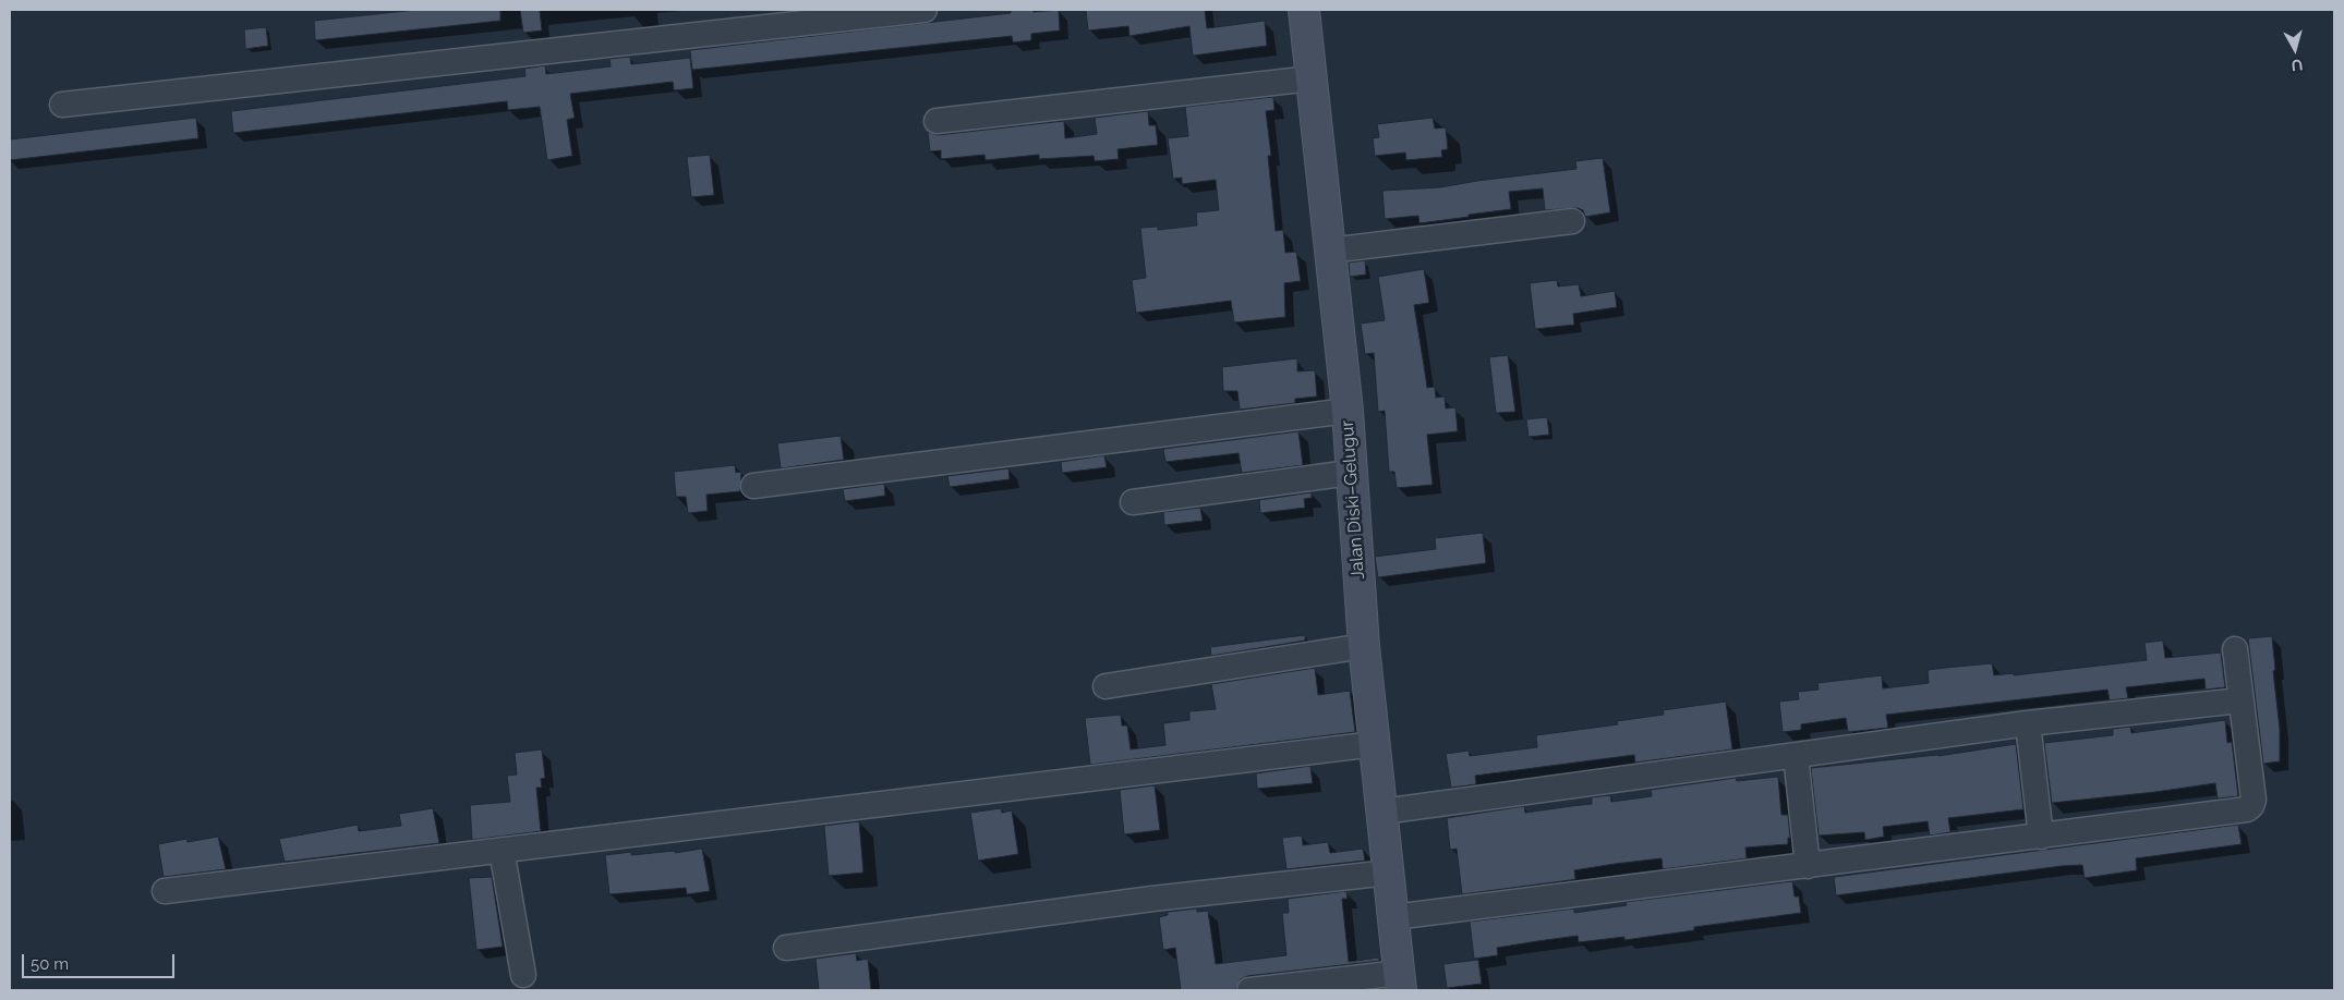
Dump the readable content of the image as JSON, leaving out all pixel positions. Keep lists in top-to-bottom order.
{
  "streets": {
    "main road": ["Jalan Diski–Gelugur"]
  },
  "scale_bar": "50 m",
  "north": "bottom"
}
